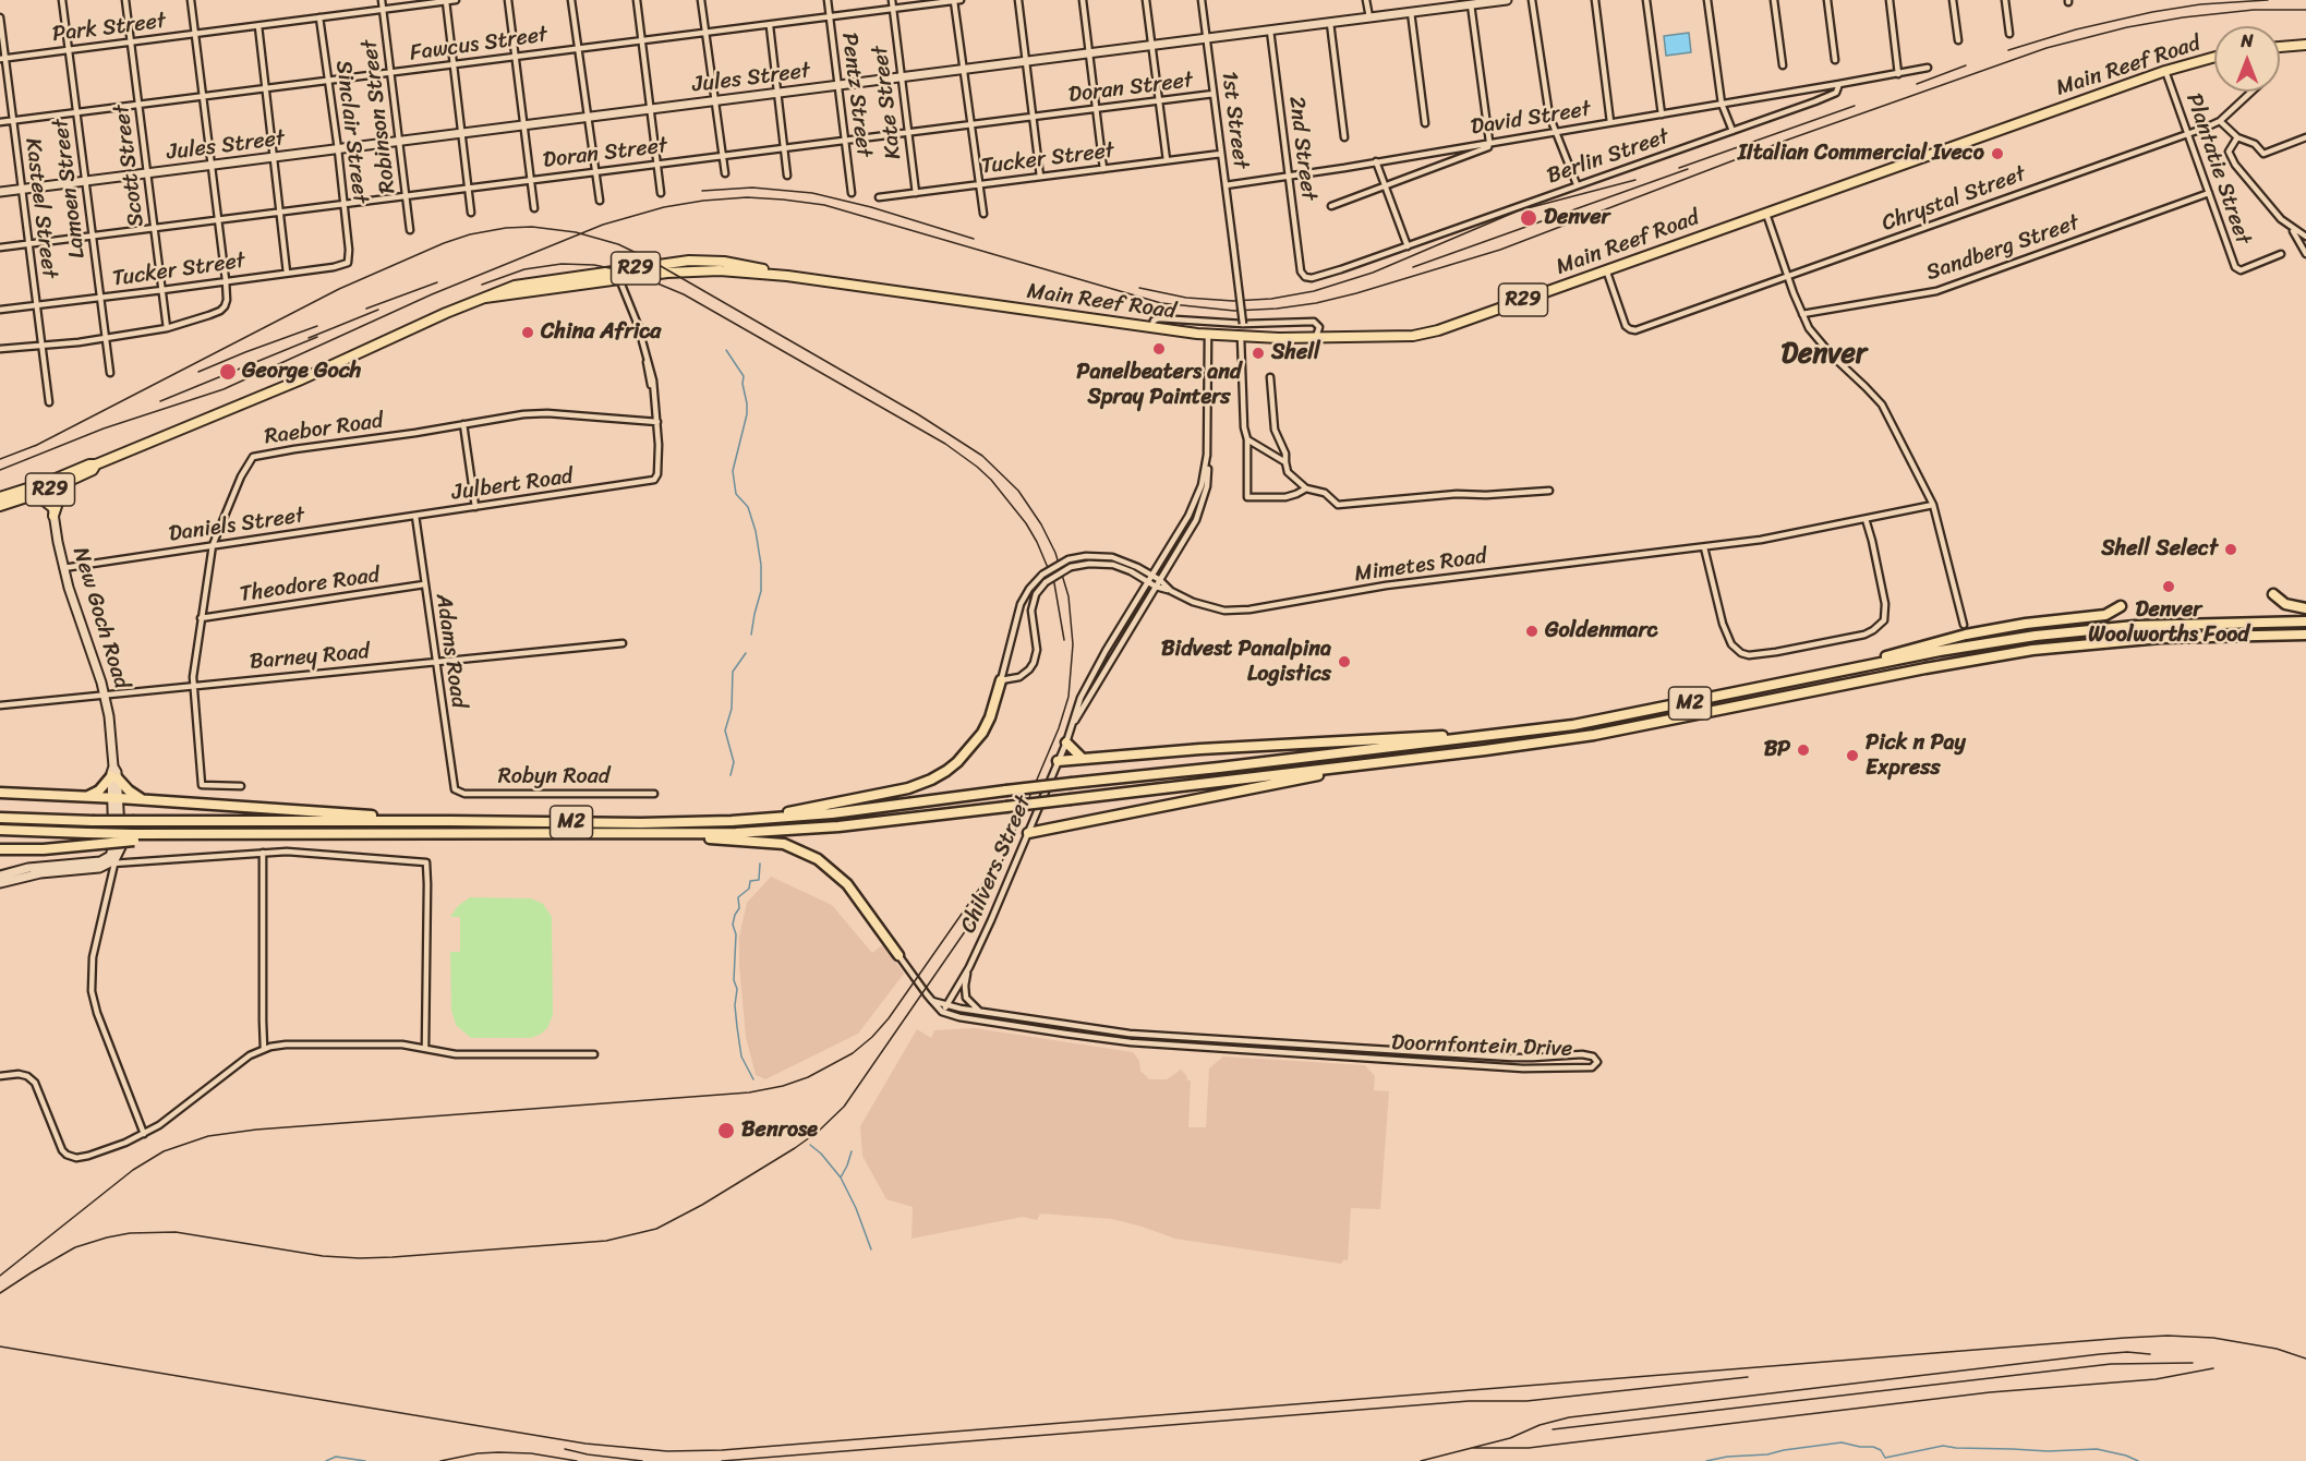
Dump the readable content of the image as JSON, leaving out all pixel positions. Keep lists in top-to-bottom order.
{
  "streets": {
    "highway": ["M2"],
    "main road": [
      "Main Reef Road",
      "Jules Street",
      "R29",
      "New Goch Road"
    ],
    "street": [
      "Park Street",
      "Fawcus Street",
      "Doran Street",
      "Pentz Street",
      "Kate Street",
      "Robinson Street",
      "David Street",
      "1st Street",
      "Sinclair Street",
      "2nd Street",
      "Berlin Street",
      "Tucker Street",
      "Scott Street",
      "Plantatie Street",
      "Lamoen Street",
      "Chrystal Street",
      "Kasteel Street",
      "Sandberg Street",
      "Raebor Road",
      "Julbert Road",
      "Daniels Street",
      "Mimetes Road",
      "Theodore Road",
      "Adams Road",
      "Barney Road",
      "Robyn Road",
      "Chilvers Street",
      "Doornfontein Drive"
    ]
  },
  "crossings": [
    ["Park Street", "Robinson Street"],
    ["Park Street", "Sinclair Street"],
    ["Park Street", "Scott Street"],
    ["Park Street", "Lamoen Street"],
    ["Park Street", "Kasteel Street"],
    ["Fawcus Street", "Pentz Street"],
    ["Fawcus Street", "Kate Street"],
    ["Fawcus Street", "Robinson Street"],
    ["Fawcus Street", "Sinclair Street"],
    ["Fawcus Street", "Scott Street"],
    ["Fawcus Street", "Lamoen Street"],
    ["Fawcus Street", "Kasteel Street"],
    ["Main Reef Road", "Plantatie Street"],
    ["Main Reef Road", "Chrystal Street"],
    ["Main Reef Road", "New Goch Road"],
    ["Main Reef Road", "Chilvers Street"],
    ["Jules Street", "Pentz Street"],
    ["Jules Street", "Kate Street"],
    ["Jules Street", "Robinson Street"],
    ["Jules Street", "1st Street"],
    ["Jules Street", "Sinclair Street"],
    ["Jules Street", "2nd Street"],
    ["Jules Street", "Scott Street"],
    ["Jules Street", "Lamoen Street"],
    ["Jules Street", "Kasteel Street"],
    ["Doran Street", "Pentz Street"],
    ["Doran Street", "Kate Street"],
    ["Doran Street", "Robinson Street"],
    ["Doran Street", "1st Street"],
    ["Doran Street", "Sinclair Street"],
    ["Doran Street", "Scott Street"],
    ["Doran Street", "Lamoen Street"],
    ["Doran Street", "Kasteel Street"],
    ["Kate Street", "Tucker Street"],
    ["David Street", "1st Street"],
    ["David Street", "2nd Street"],
    ["David Street", "Berlin Street"],
    ["1st Street", "Tucker Street"],
    ["Sinclair Street", "Tucker Street"],
    ["2nd Street", "Berlin Street"],
    ["Tucker Street", "Scott Street"],
    ["Tucker Street", "Lamoen Street"],
    ["Tucker Street", "Kasteel Street"],
    ["Plantatie Street", "Chrystal Street"],
    ["Plantatie Street", "Sandberg Street"],
    ["Raebor Road", "Julbert Road"],
    ["Raebor Road", "Daniels Street"],
    ["Raebor Road", "Theodore Road"],
    ["Raebor Road", "Barney Road"],
    ["Julbert Road", "Daniels Street"],
    ["Julbert Road", "Adams Road"],
    ["Daniels Street", "New Goch Road"],
    ["Daniels Street", "Adams Road"],
    ["Mimetes Road", "Chilvers Street"],
    ["Theodore Road", "Adams Road"],
    ["New Goch Road", "Barney Road"],
    ["Adams Road", "Barney Road"],
    ["Adams Road", "Robyn Road"],
    ["Chilvers Street", "Doornfontein Drive"]
  ],
  "districts": ["Denver"],
  "places": [
    "IItalian Commercial Iveco",
    "Denver",
    "China Africa",
    "Panelbeaters and Spray Painters",
    "Shell",
    "George Goch",
    "Shell Select",
    "Denver Woolworths Food",
    "Goldenmarc",
    "Bidvest Panalpina Logistics",
    "BP",
    "Pick n Pay Express",
    "Benrose"
  ],
  "north": "top"
}
